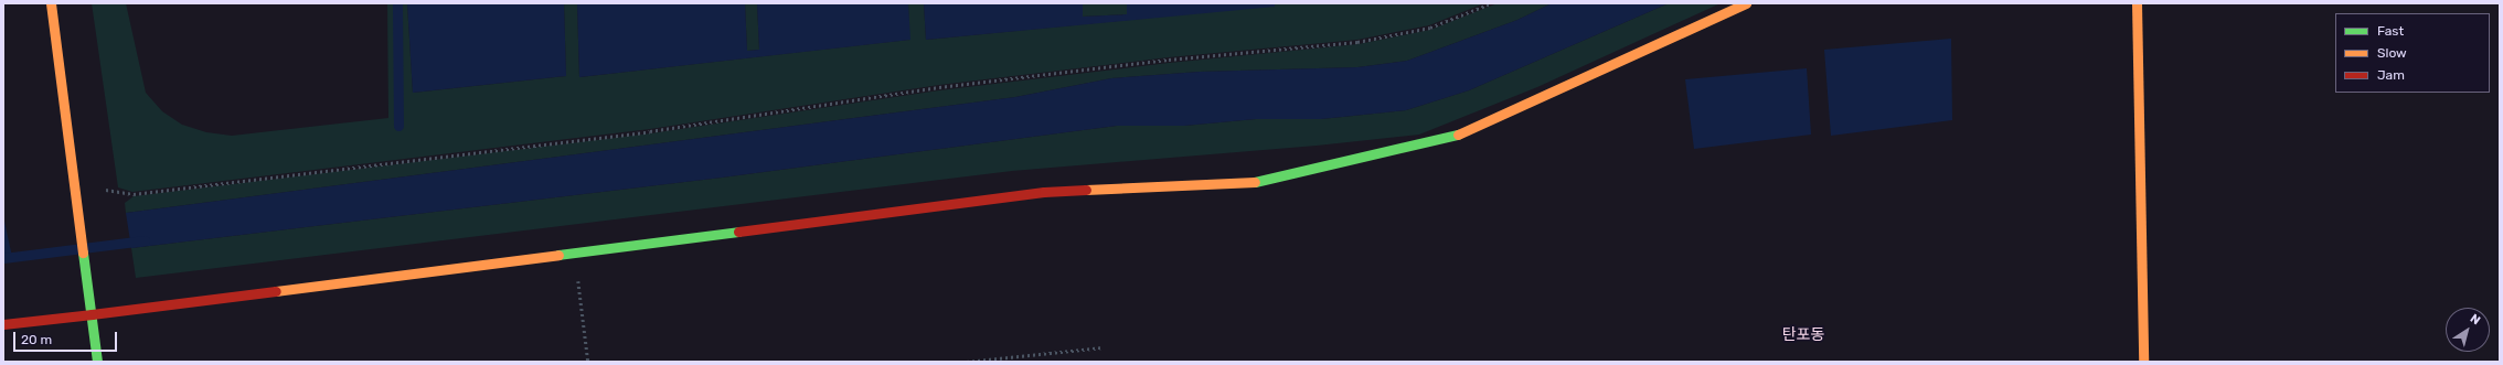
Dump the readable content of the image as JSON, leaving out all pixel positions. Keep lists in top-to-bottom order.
{
  "districts": ["탄포동"],
  "legend": ["Fast", "Slow", "Jam"],
  "scale_bar": "20 m",
  "north": "top right"
}
